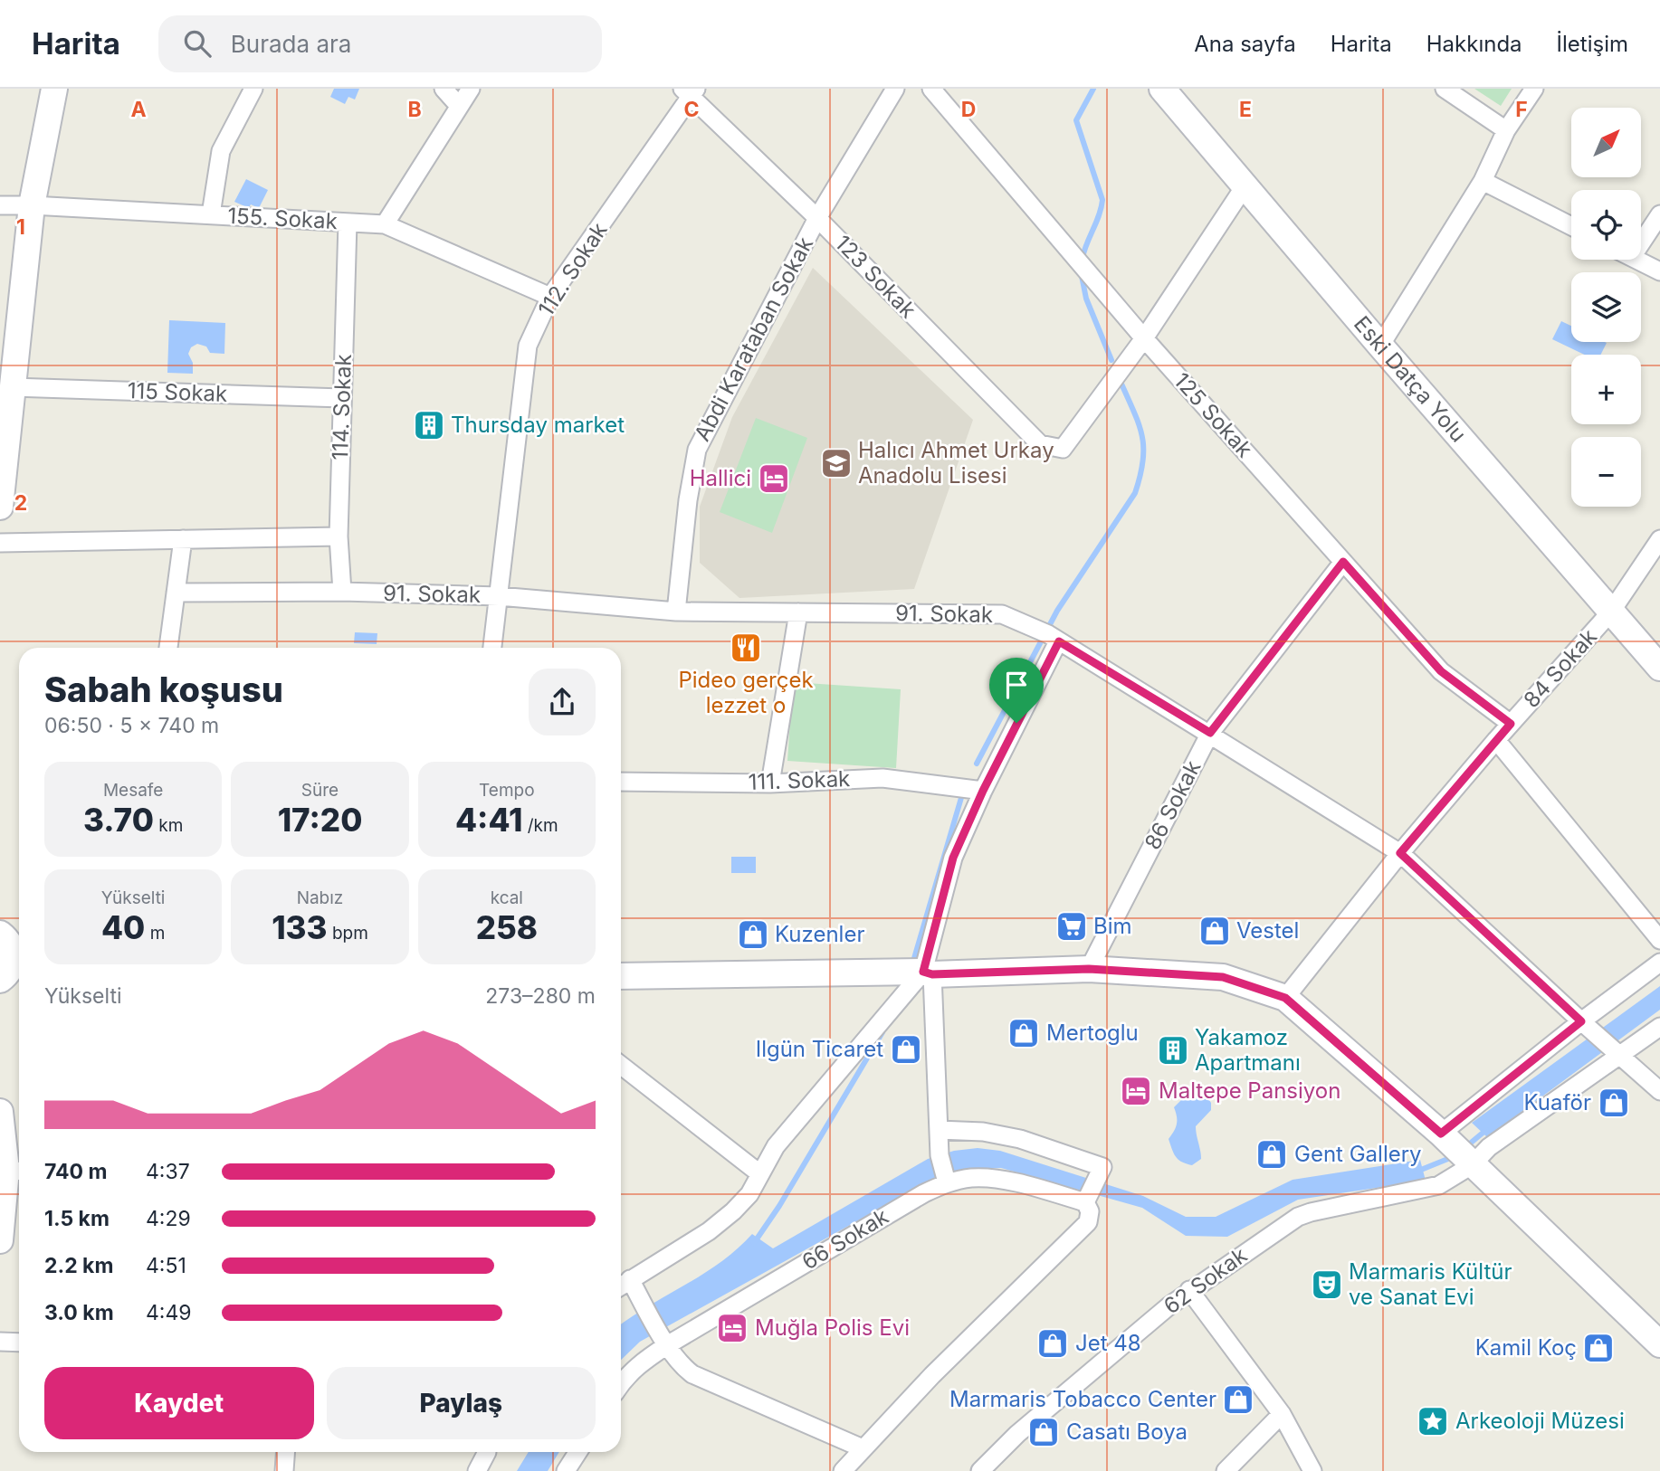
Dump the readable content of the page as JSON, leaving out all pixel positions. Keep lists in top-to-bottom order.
{
  "streets": {
    "street": [
      "155. Sokak",
      "112. Sokak",
      "123 Sokak",
      "Abdi Karataban Sokak",
      "Eski Datça Yolu",
      "115 Sokak",
      "114. Sokak",
      "125 Sokak",
      "91. Sokak",
      "84 Sokak",
      "111. Sokak",
      "86 Sokak",
      "66 Sokak",
      "62 Sokak"
    ]
  },
  "crossings": [
    ["155. Sokak", "112. Sokak"],
    ["155. Sokak", "114. Sokak"],
    ["112. Sokak", "123 Sokak"],
    ["112. Sokak", "91. Sokak"],
    ["123 Sokak", "Abdi Karataban Sokak"],
    ["123 Sokak", "125 Sokak"],
    ["Abdi Karataban Sokak", "91. Sokak"],
    ["Eski Datça Yolu", "84 Sokak"],
    ["115 Sokak", "114. Sokak"],
    ["114. Sokak", "91. Sokak"],
    ["125 Sokak", "84 Sokak"],
    ["125 Sokak", "86 Sokak"],
    ["91. Sokak", "84 Sokak"],
    ["91. Sokak", "86 Sokak"],
    ["91. Sokak", "62 Sokak"]
  ],
  "places": {
    "building": ["Thursday market", "Yakamoz Apartmanı"],
    "school or university": ["Halıcı Ahmet Urkay Anadolu Lisesi"],
    "hotel": ["Hallici", "Maltepe Pansiyon", "Muğla Polis Evi"],
    "restaurant": ["Pideo gerçek lezzet o"],
    "supermarket": ["Bim"],
    "shop": [
      "Vestel",
      "Kuzenler",
      "Mertoglu",
      "Ilgün Ticaret",
      "Kuaför",
      "Gent Gallery",
      "Jet 48",
      "Kamil Koç",
      "Marmaris Tobacco Center",
      "Casatı Boya"
    ],
    "theatre": ["Marmaris Kültür ve Sanat Evi"],
    "place": ["Arkeoloji Müzesi"]
  },
  "north": "top right",
  "page": {
    "header": "Harita",
    "search": "Burada ara",
    "nav": [
      "Ana sayfa",
      "Harita",
      "Hakkında",
      "İletişim"
    ],
    "map_buttons": ["+", "−"],
    "heading": ["Sabah koşusu", "06:50 · 5 × 740 m"],
    "stats": [
      ["Mesafe", "3.70 km"],
      ["Süre", "17:20"],
      ["Tempo", "4:41 /km"],
      ["Yükselti", "40 m"],
      ["Nabız", "133 bpm"],
      ["kcal", "258"]
    ],
    "chart": ["Yükselti", "273–280 m"],
    "list": [
      {
        "name": "740 m",
        "note": "4:37"
      },
      {
        "name": "1.5 km",
        "note": "4:29"
      },
      {
        "name": "2.2 km",
        "note": "4:51"
      },
      {
        "name": "3.0 km",
        "note": "4:49"
      }
    ],
    "buttons": ["Kaydet", "Paylaş"]
  },
  "grid": {
    "columns": [
      "A",
      "B",
      "C",
      "D",
      "E",
      "F"
    ],
    "rows": ["1", "2"]
  }
}
